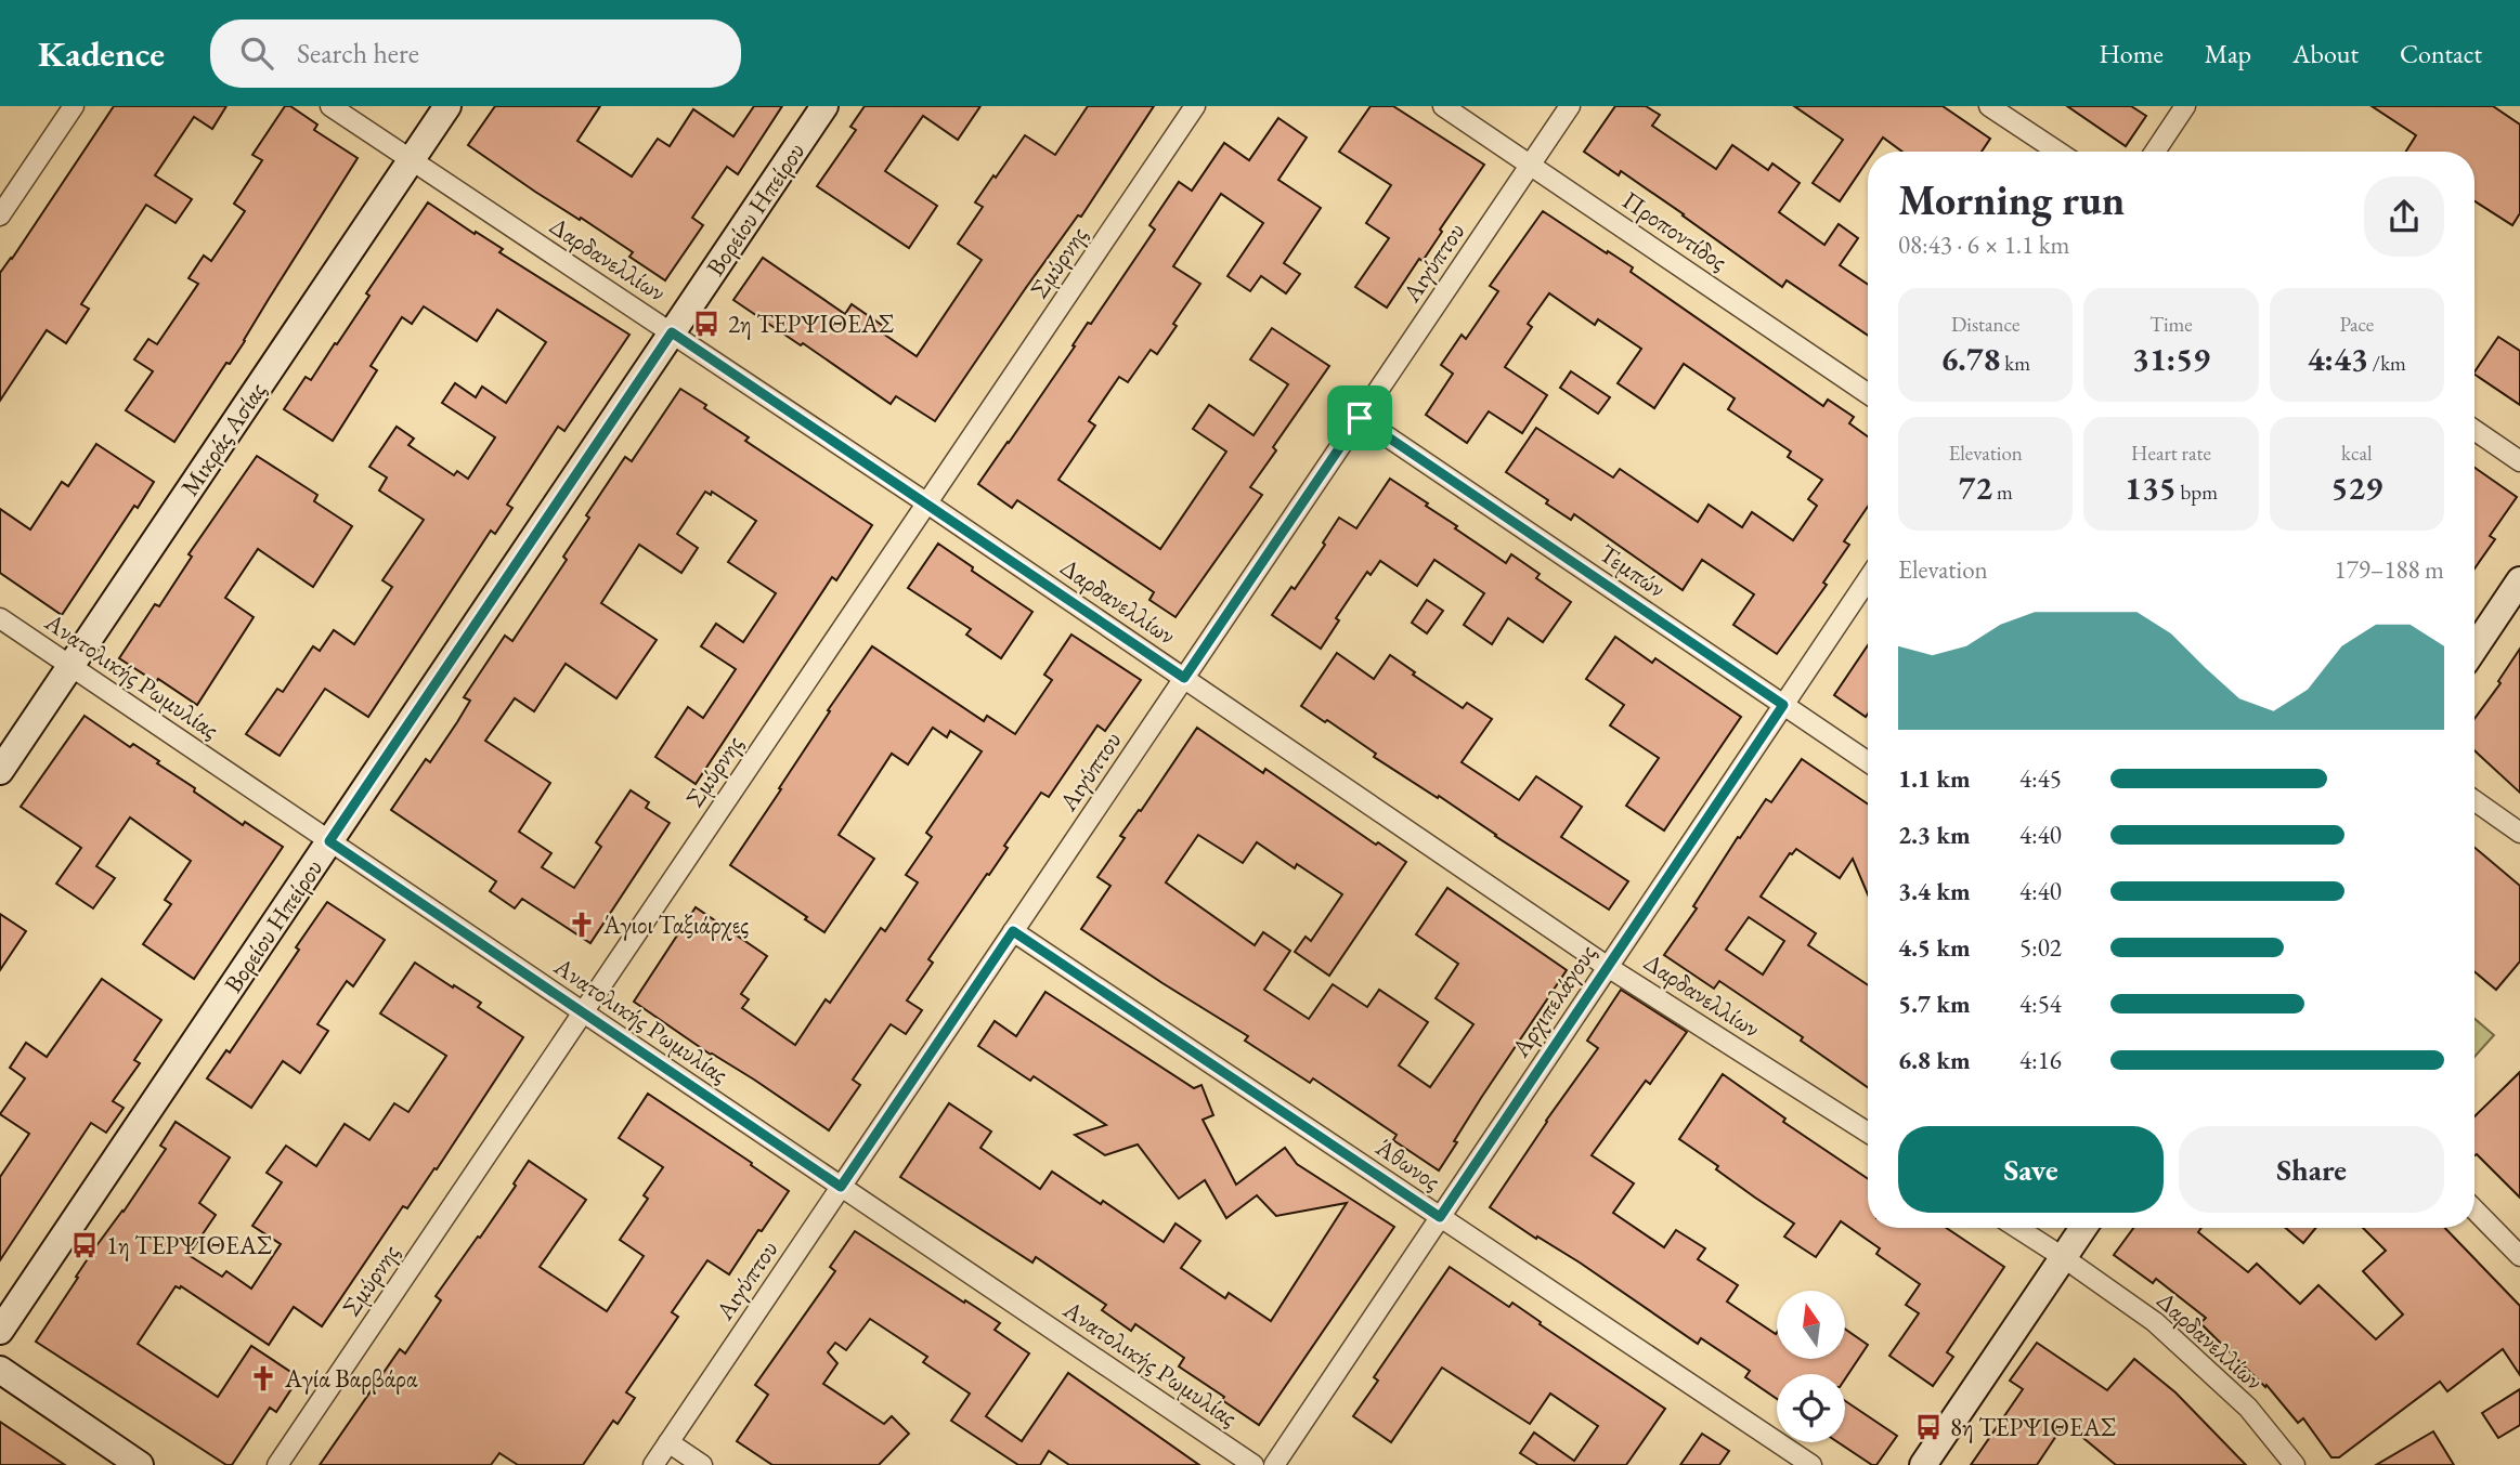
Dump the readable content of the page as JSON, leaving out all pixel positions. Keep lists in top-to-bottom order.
{
  "streets": {
    "street": [
      "Βορείου Ηπείρου",
      "Προποντίδος",
      "Δαρδανελλίων",
      "Σμύρνης",
      "Αιγύπτου",
      "Μικράς Ασίας",
      "Τεμπών",
      "Ανατολικής Ρωμυλίας",
      "Αρχιπελάγους",
      "Άθωνος"
    ]
  },
  "crossings": [
    ["Βορείου Ηπείρου", "Δαρδανελλίων"],
    ["Βορείου Ηπείρου", "Ανατολικής Ρωμυλίας"],
    ["Προποντίδος", "Αιγύπτου"],
    ["Δαρδανελλίων", "Σμύρνης"],
    ["Δαρδανελλίων", "Αιγύπτου"],
    ["Δαρδανελλίων", "Μικράς Ασίας"],
    ["Δαρδανελλίων", "Αρχιπελάγους"],
    ["Σμύρνης", "Ανατολικής Ρωμυλίας"],
    ["Αιγύπτου", "Τεμπών"],
    ["Αιγύπτου", "Ανατολικής Ρωμυλίας"],
    ["Αιγύπτου", "Άθωνος"],
    ["Μικράς Ασίας", "Ανατολικής Ρωμυλίας"],
    ["Τεμπών", "Αρχιπελάγους"],
    ["Αρχιπελάγους", "Άθωνος"]
  ],
  "places": {
    "bus stop": ["2η ΤΕΡΨΙΘΕΑΣ", "1η ΤΕΡΨΙΘΕΑΣ", "8η ΤΕΡΨΙΘΕΑΣ"],
    "church": ["Άγιοι Ταξιάρχες", "Αγία Βαρβάρα"]
  },
  "north": "top",
  "page": {
    "header": "Kadence",
    "search": "Search here",
    "nav": [
      "Home",
      "Map",
      "About",
      "Contact"
    ],
    "heading": ["Morning run", "08:43 · 6 × 1.1 km"],
    "stats": [
      ["Distance", "6.78 km"],
      ["Time", "31:59"],
      ["Pace", "4:43 /km"],
      ["Elevation", "72 m"],
      ["Heart rate", "135 bpm"],
      ["kcal", "529"]
    ],
    "chart": ["Elevation", "179–188 m"],
    "list": [
      {
        "name": "1.1 km",
        "note": "4:45"
      },
      {
        "name": "2.3 km",
        "note": "4:40"
      },
      {
        "name": "3.4 km",
        "note": "4:40"
      },
      {
        "name": "4.5 km",
        "note": "5:02"
      },
      {
        "name": "5.7 km",
        "note": "4:54"
      },
      {
        "name": "6.8 km",
        "note": "4:16"
      }
    ],
    "buttons": ["Save", "Share"]
  }
}
